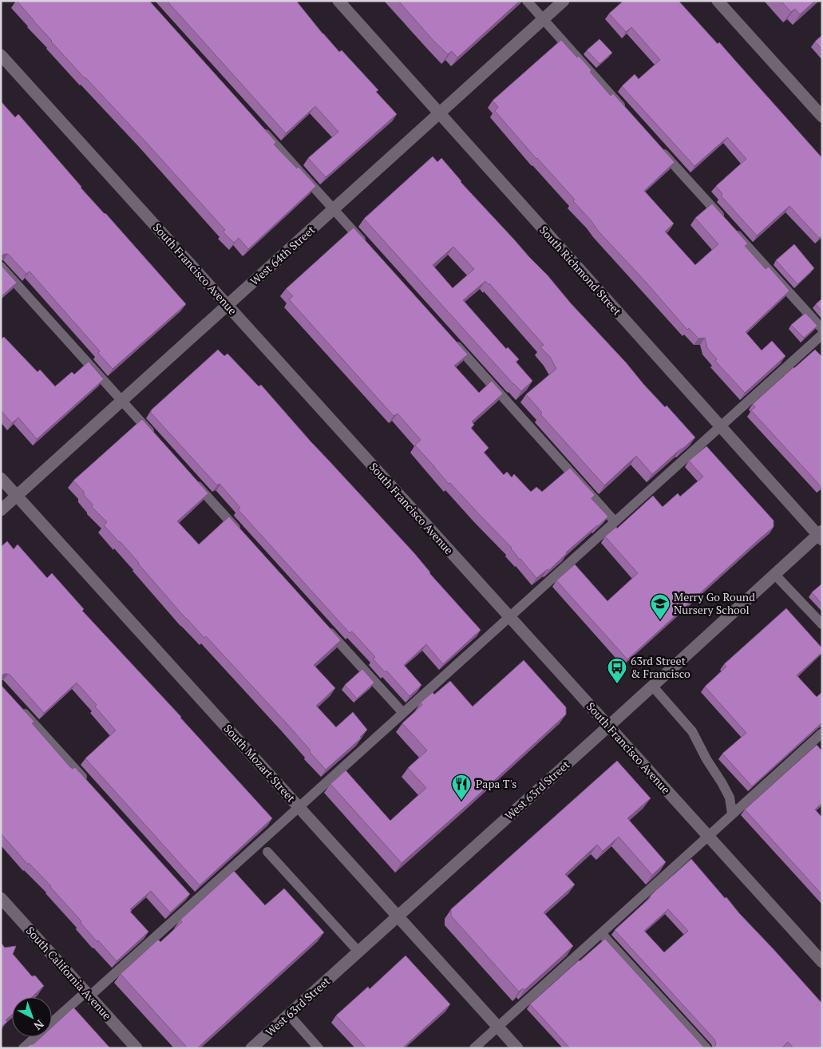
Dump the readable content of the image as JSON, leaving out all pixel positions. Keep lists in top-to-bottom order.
{
  "streets": {
    "street": [
      "West 64th Street",
      "South Francisco Avenue",
      "South Richmond Street",
      "South Mozart Street",
      "West 63rd Street",
      "South California Avenue"
    ]
  },
  "crossings": [
    ["West 64th Street", "South Francisco Avenue"],
    ["West 64th Street", "South Richmond Street"],
    ["West 64th Street", "South Mozart Street"],
    ["South Francisco Avenue", "West 63rd Street"],
    ["South Richmond Street", "West 63rd Street"],
    ["South Mozart Street", "West 63rd Street"]
  ],
  "places": {
    "school or university": ["Merry Go Round Nursery School"],
    "bus stop": ["63rd Street & Francisco"],
    "restaurant": ["Papa T's"]
  },
  "north": "bottom right"
}
